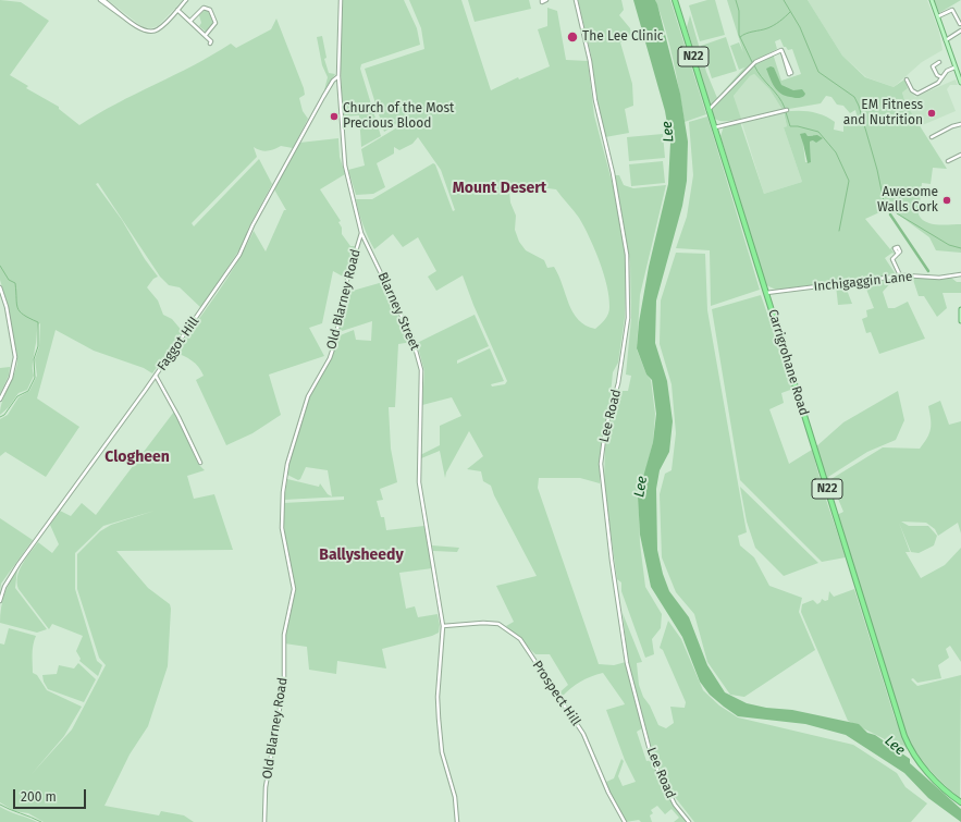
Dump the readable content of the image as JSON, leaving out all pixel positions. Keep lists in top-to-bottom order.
{
  "streets": {
    "highway": ["N22", "Carrigrohane Road"],
    "street": [
      "Inchigaggin Lane",
      "Old Blarney Road",
      "Blarney Street",
      "Faggot Hill",
      "Lee Road",
      "Prospect Hill"
    ]
  },
  "crossings": [
    ["Inchigaggin Lane", "Carrigrohane Road"],
    ["Old Blarney Road", "Blarney Street"],
    ["Blarney Street", "Faggot Hill"],
    ["Blarney Street", "Prospect Hill"]
  ],
  "districts": ["Mount Desert", "Clogheen", "Ballysheedy"],
  "water": ["Lee"],
  "places": [
    "The Lee Clinic",
    "EM Fitness and Nutrition",
    "Church of the Most Precious Blood",
    "Awesome Walls Cork"
  ],
  "scale_bar": "200 m"
}
